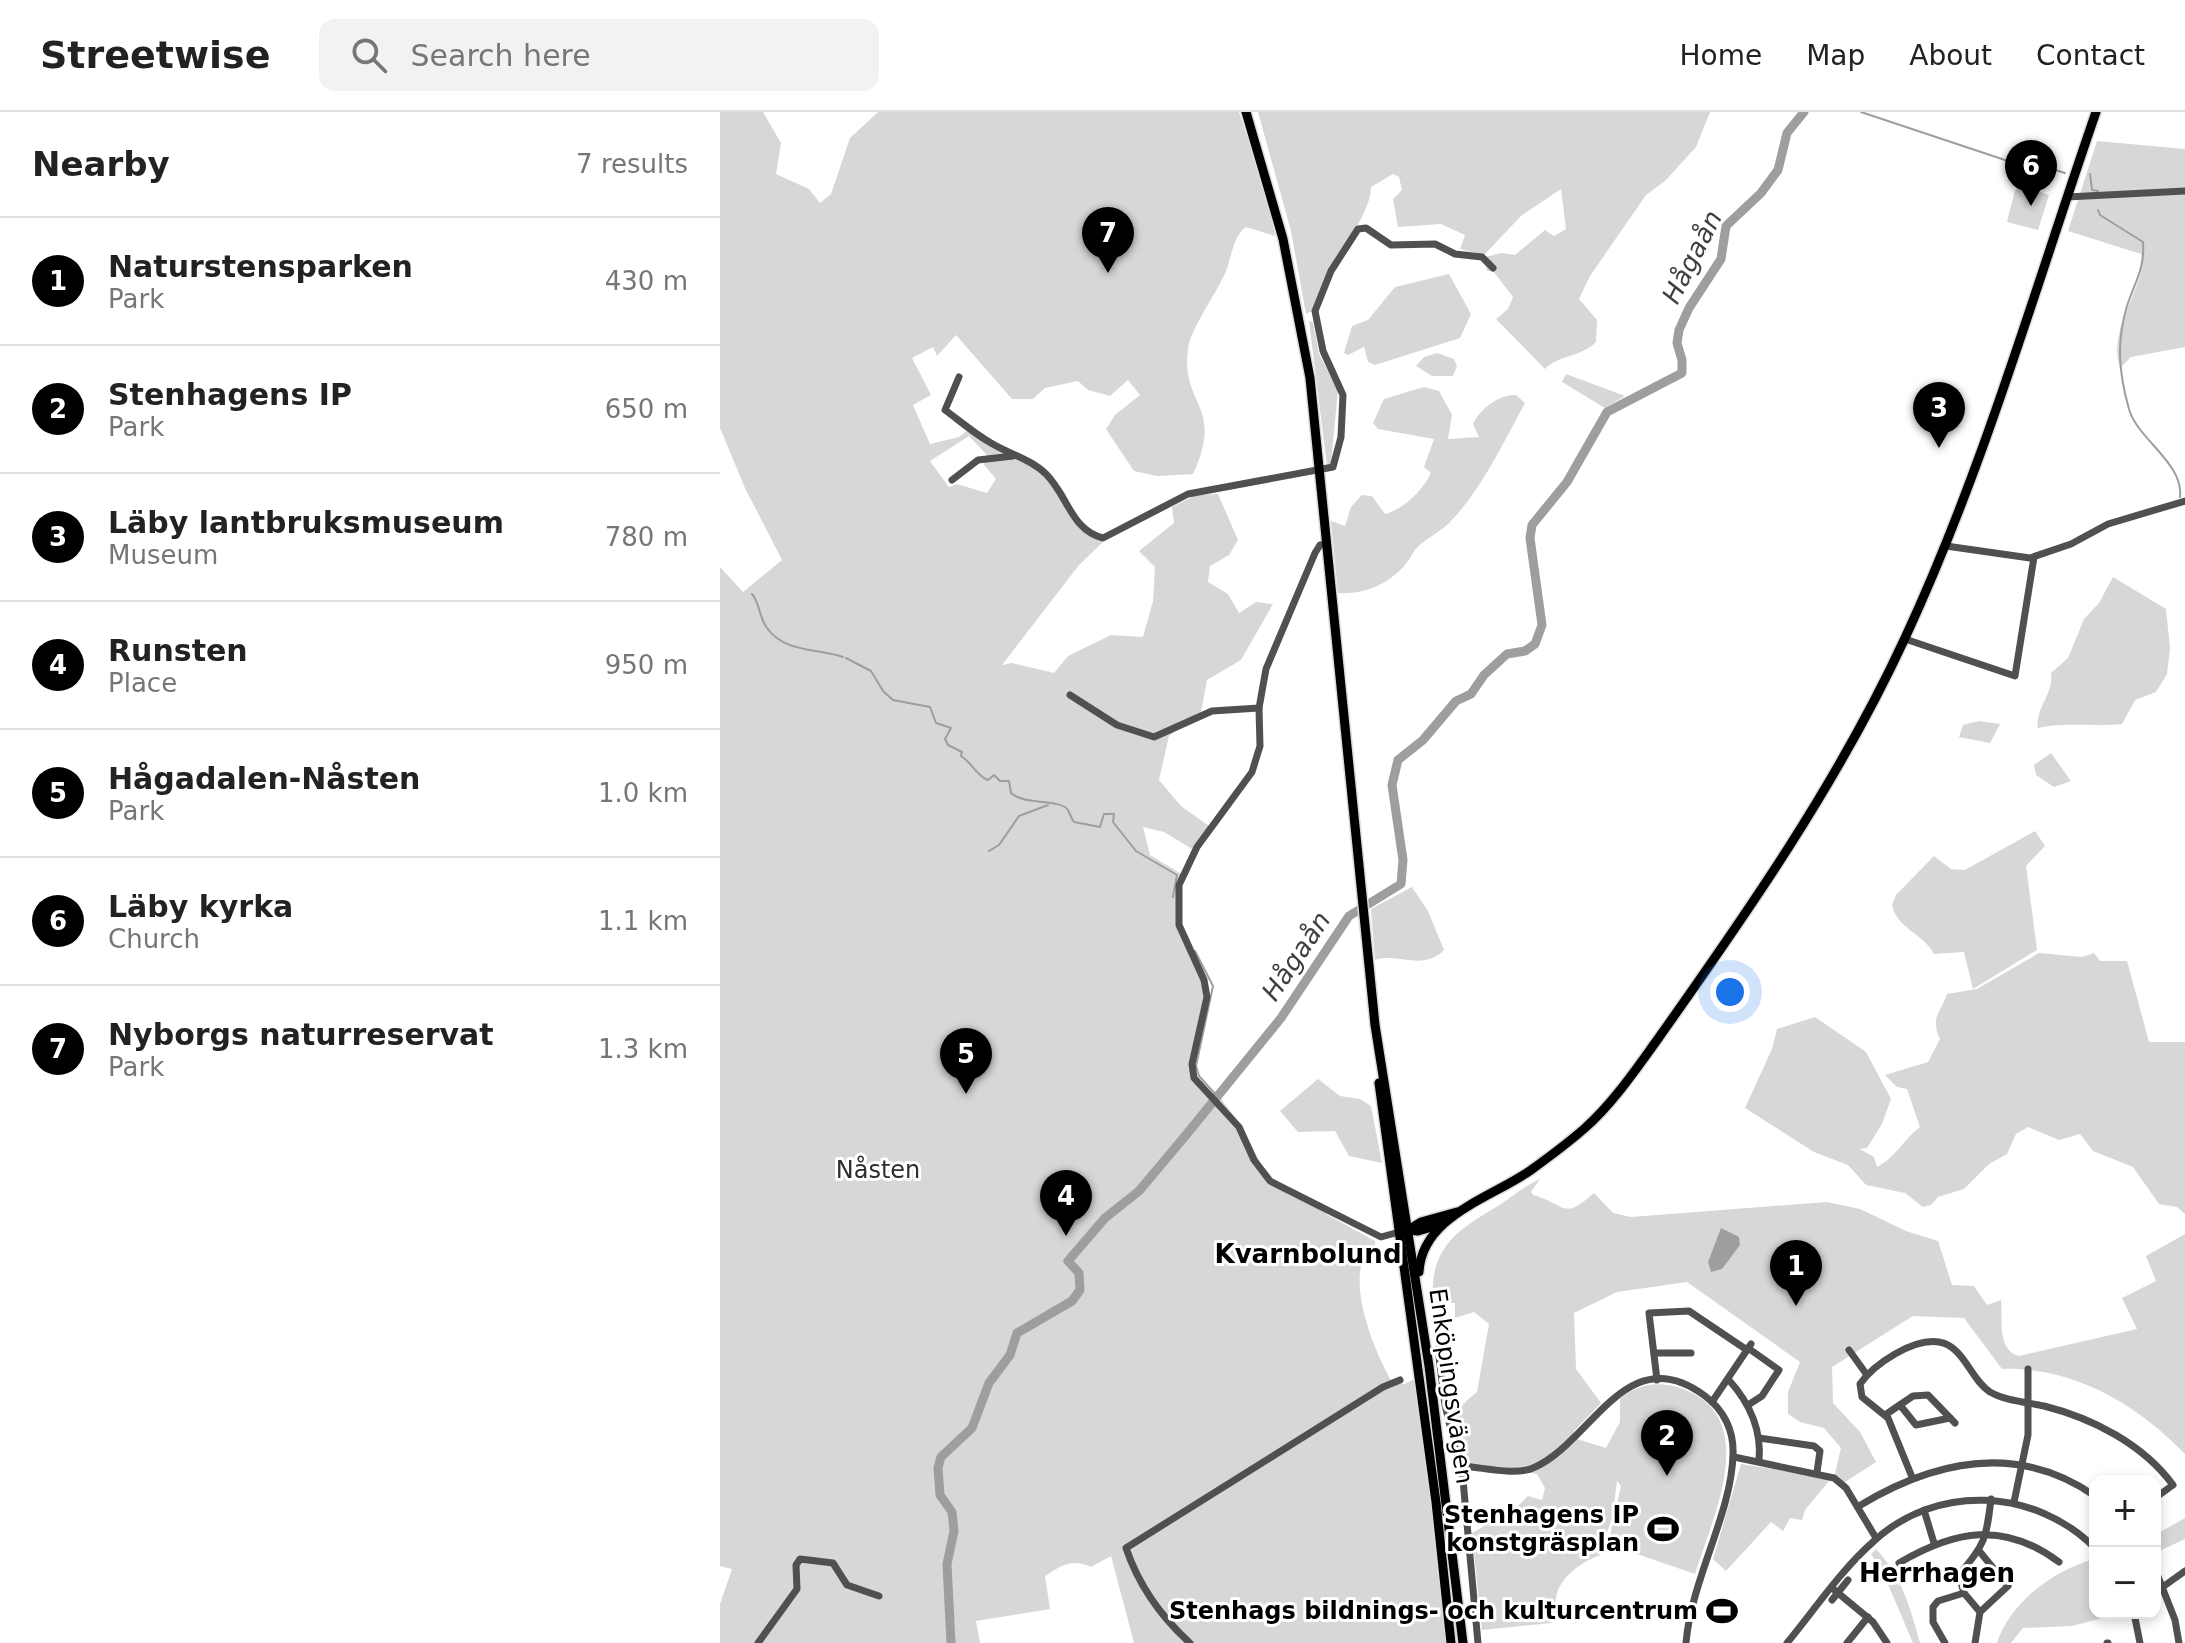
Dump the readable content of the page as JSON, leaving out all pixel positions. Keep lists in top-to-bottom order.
{
  "streets": {
    "main road": ["Enköpingsvägen"]
  },
  "districts": ["Kvarnbolund", "Herrhagen"],
  "water": ["Hågaån"],
  "parks": ["Nåsten"],
  "places": {
    "sports": ["Stenhagens IP konstgräsplan", "Stenhags bildnings- och kulturcentrum"]
  },
  "page": {
    "header": "Streetwise",
    "search": "Search here",
    "nav": [
      "Home",
      "Map",
      "About",
      "Contact"
    ],
    "heading": ["Nearby", "7 results"],
    "pins": [
      "6",
      "7",
      "3",
      "5",
      "4",
      "1",
      "2"
    ],
    "list": [
      {
        "mark": "1",
        "name": "Naturstensparken",
        "note": "Park",
        "value": "430 m"
      },
      {
        "mark": "2",
        "name": "Stenhagens IP",
        "note": "Park",
        "value": "650 m"
      },
      {
        "mark": "3",
        "name": "Läby lantbruksmuseum",
        "note": "Museum",
        "value": "780 m"
      },
      {
        "mark": "4",
        "name": "Runsten",
        "note": "Place",
        "value": "950 m"
      },
      {
        "mark": "5",
        "name": "Hågadalen-Nåsten",
        "note": "Park",
        "value": "1.0 km"
      },
      {
        "mark": "6",
        "name": "Läby kyrka",
        "note": "Church",
        "value": "1.1 km"
      },
      {
        "mark": "7",
        "name": "Nyborgs naturreservat",
        "note": "Park",
        "value": "1.3 km"
      }
    ],
    "map_buttons": ["+", "−"]
  }
}
